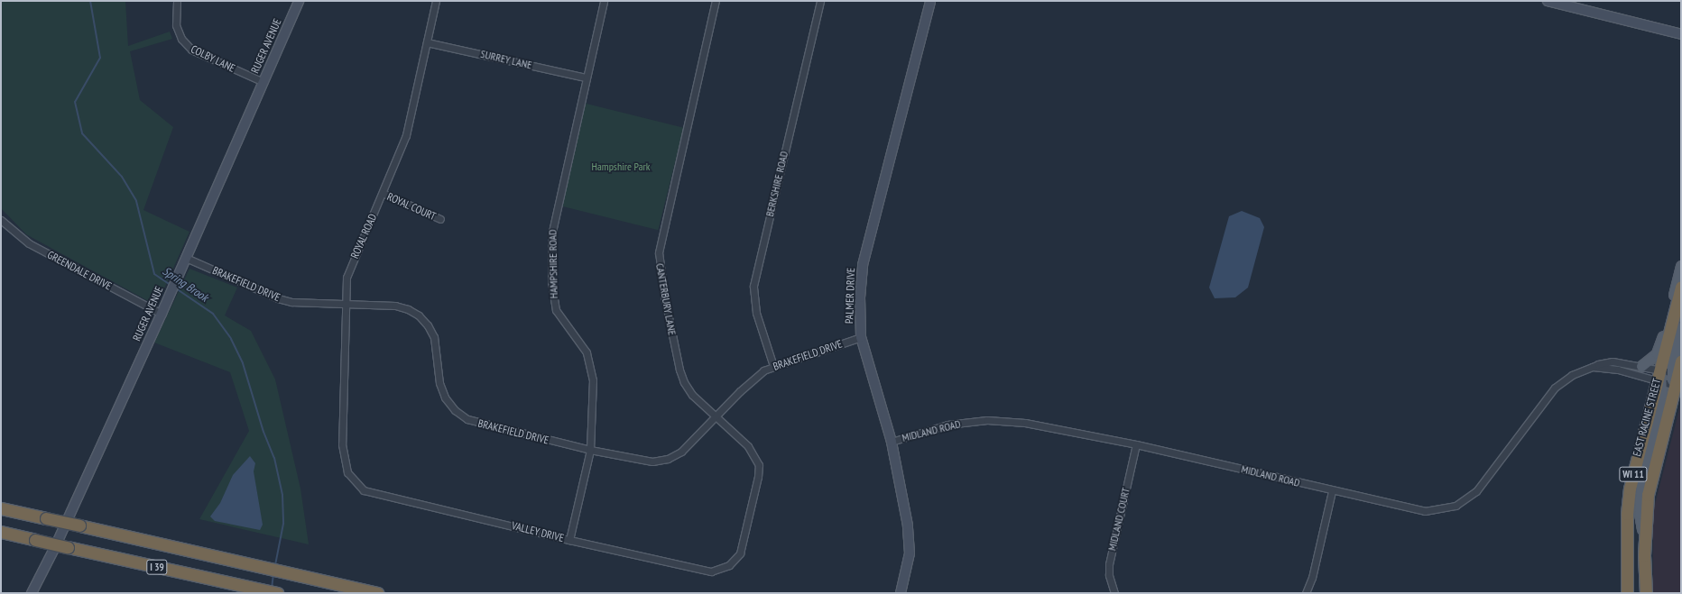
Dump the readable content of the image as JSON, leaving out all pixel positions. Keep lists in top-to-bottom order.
{
  "streets": {
    "highway": ["EAST RACINE STREET", "WI 11", "I 39"],
    "street": [
      "RUGER AVENUE",
      "COLBY LANE",
      "SURREY LANE",
      "BERKSHIRE ROAD",
      "ROYAL COURT",
      "ROYAL ROAD",
      "HAMPSHIRE ROAD",
      "GREENDALE DRIVE",
      "BRAKEFIELD DRIVE",
      "PALMER DRIVE",
      "CANTERBURY LANE",
      "MIDLAND ROAD",
      "MIDLAND COURT",
      "VALLEY DRIVE"
    ]
  },
  "crossings": [
    ["RUGER AVENUE", "COLBY LANE"],
    ["RUGER AVENUE", "GREENDALE DRIVE"],
    ["RUGER AVENUE", "BRAKEFIELD DRIVE"],
    ["SURREY LANE", "ROYAL ROAD"],
    ["SURREY LANE", "HAMPSHIRE ROAD"],
    ["BERKSHIRE ROAD", "BRAKEFIELD DRIVE"],
    ["ROYAL COURT", "ROYAL ROAD"],
    ["ROYAL ROAD", "BRAKEFIELD DRIVE"],
    ["ROYAL ROAD", "VALLEY DRIVE"],
    ["HAMPSHIRE ROAD", "BRAKEFIELD DRIVE"],
    ["HAMPSHIRE ROAD", "VALLEY DRIVE"],
    ["BRAKEFIELD DRIVE", "PALMER DRIVE"],
    ["BRAKEFIELD DRIVE", "CANTERBURY LANE"],
    ["PALMER DRIVE", "MIDLAND ROAD"],
    ["CANTERBURY LANE", "VALLEY DRIVE"],
    ["EAST RACINE STREET", "MIDLAND ROAD"],
    ["MIDLAND ROAD", "MIDLAND COURT"]
  ],
  "water": ["Spring Brook"],
  "parks": ["Hampshire Park"]
}
